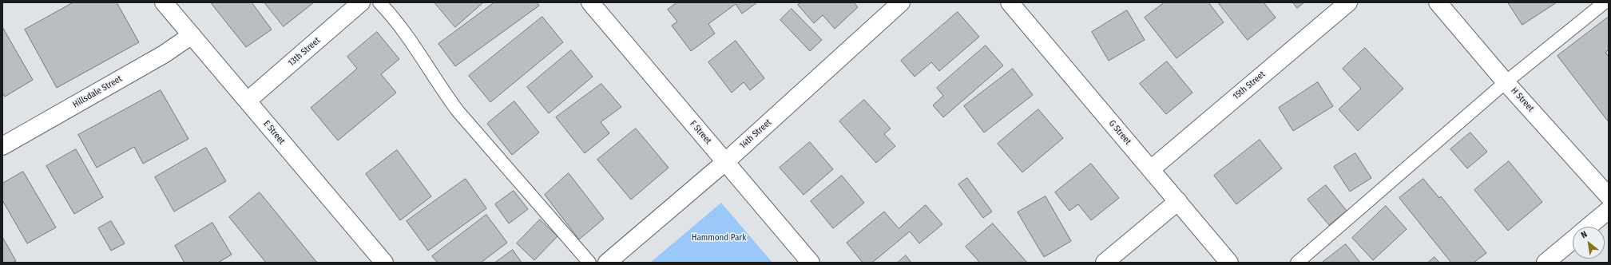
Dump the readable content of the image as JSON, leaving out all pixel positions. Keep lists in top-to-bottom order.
{
  "streets": {
    "street": [
      "13th Street",
      "15th Street",
      "Hillsdale Street",
      "H Street",
      "E Street",
      "F Street",
      "G Street",
      "14th Street"
    ]
  },
  "crossings": [
    ["13th Street", "E Street"],
    ["15th Street", "G Street"],
    ["Hillsdale Street", "E Street"],
    ["F Street", "14th Street"]
  ],
  "parks": ["Hammond Park"],
  "north": "top left"
}
